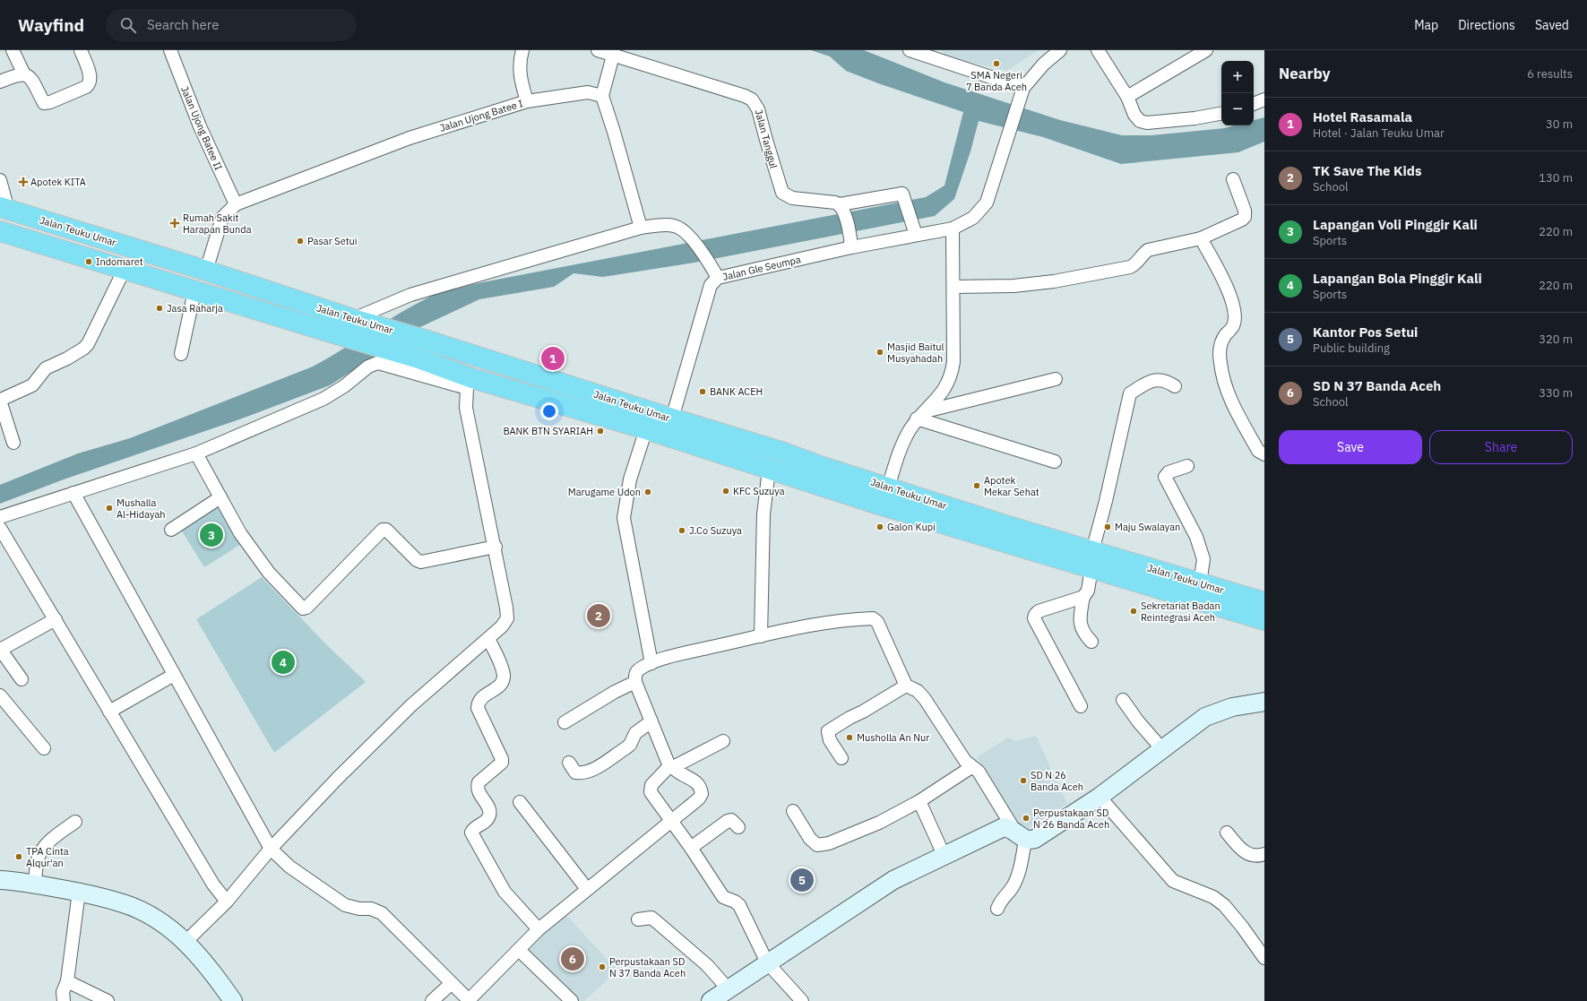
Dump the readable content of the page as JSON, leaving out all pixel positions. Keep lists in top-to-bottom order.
{
  "streets": {
    "highway": ["Jalan Teuku Umar"],
    "street": [
      "Jalan Ujong Batee I",
      "Jalan Ujong Batee II",
      "Jalan Tanggul",
      "Jalan Gle Seumpa"
    ]
  },
  "crossings": [
    ["Jalan Ujong Batee I", "Jalan Ujong Batee II"],
    ["Jalan Tanggul", "Jalan Gle Seumpa"],
    ["Jalan Teuku Umar", "Jalan Gle Seumpa"]
  ],
  "places": {
    "other": [
      "SMA Negeri 7 Banda Aceh",
      "Pasar Setui",
      "Indomaret",
      "Jasa Raharja",
      "Masjid Baitul Musyahadah",
      "BANK ACEH",
      "BANK BTN SYARIAH",
      "Apotek Mekar Sehat",
      "KFC Suzuya",
      "Marugame Udon",
      "Mushalla Al-Hidayah",
      "Galon Kupi",
      "Maju Swalayan",
      "J.Co Suzuya",
      "Sekretariat Badan Reintegrasi Aceh",
      "Musholla An Nur",
      "SD N 26 Banda Aceh",
      "Perpustakaan SD N 26 Banda Aceh",
      "TPA Cinta Alqur'an",
      "Perpustakaan SD N 37 Banda Aceh"
    ],
    "health": ["Apotek KITA", "Rumah Sakit Harapan Bunda"]
  },
  "page": {
    "header": "Wayfind",
    "search": "Search here",
    "nav": ["Map", "Directions", "Saved"],
    "heading": ["Nearby", "6 results"],
    "map_buttons": ["+", "−"],
    "list": [
      {
        "mark": "1",
        "name": "Hotel Rasamala",
        "note": "Hotel · Jalan Teuku Umar",
        "value": "30 m"
      },
      {
        "mark": "2",
        "name": "TK Save The Kids",
        "note": "School",
        "value": "130 m"
      },
      {
        "mark": "3",
        "name": "Lapangan Voli Pinggir Kali",
        "note": "Sports",
        "value": "220 m"
      },
      {
        "mark": "4",
        "name": "Lapangan Bola Pinggir Kali",
        "note": "Sports",
        "value": "220 m"
      },
      {
        "mark": "5",
        "name": "Kantor Pos Setui",
        "note": "Public building",
        "value": "320 m"
      },
      {
        "mark": "6",
        "name": "SD N 37 Banda Aceh",
        "note": "School",
        "value": "330 m"
      }
    ],
    "pins": [
      "1",
      "3",
      "2",
      "4",
      "5",
      "6"
    ],
    "buttons": ["Save", "Share"]
  }
}
